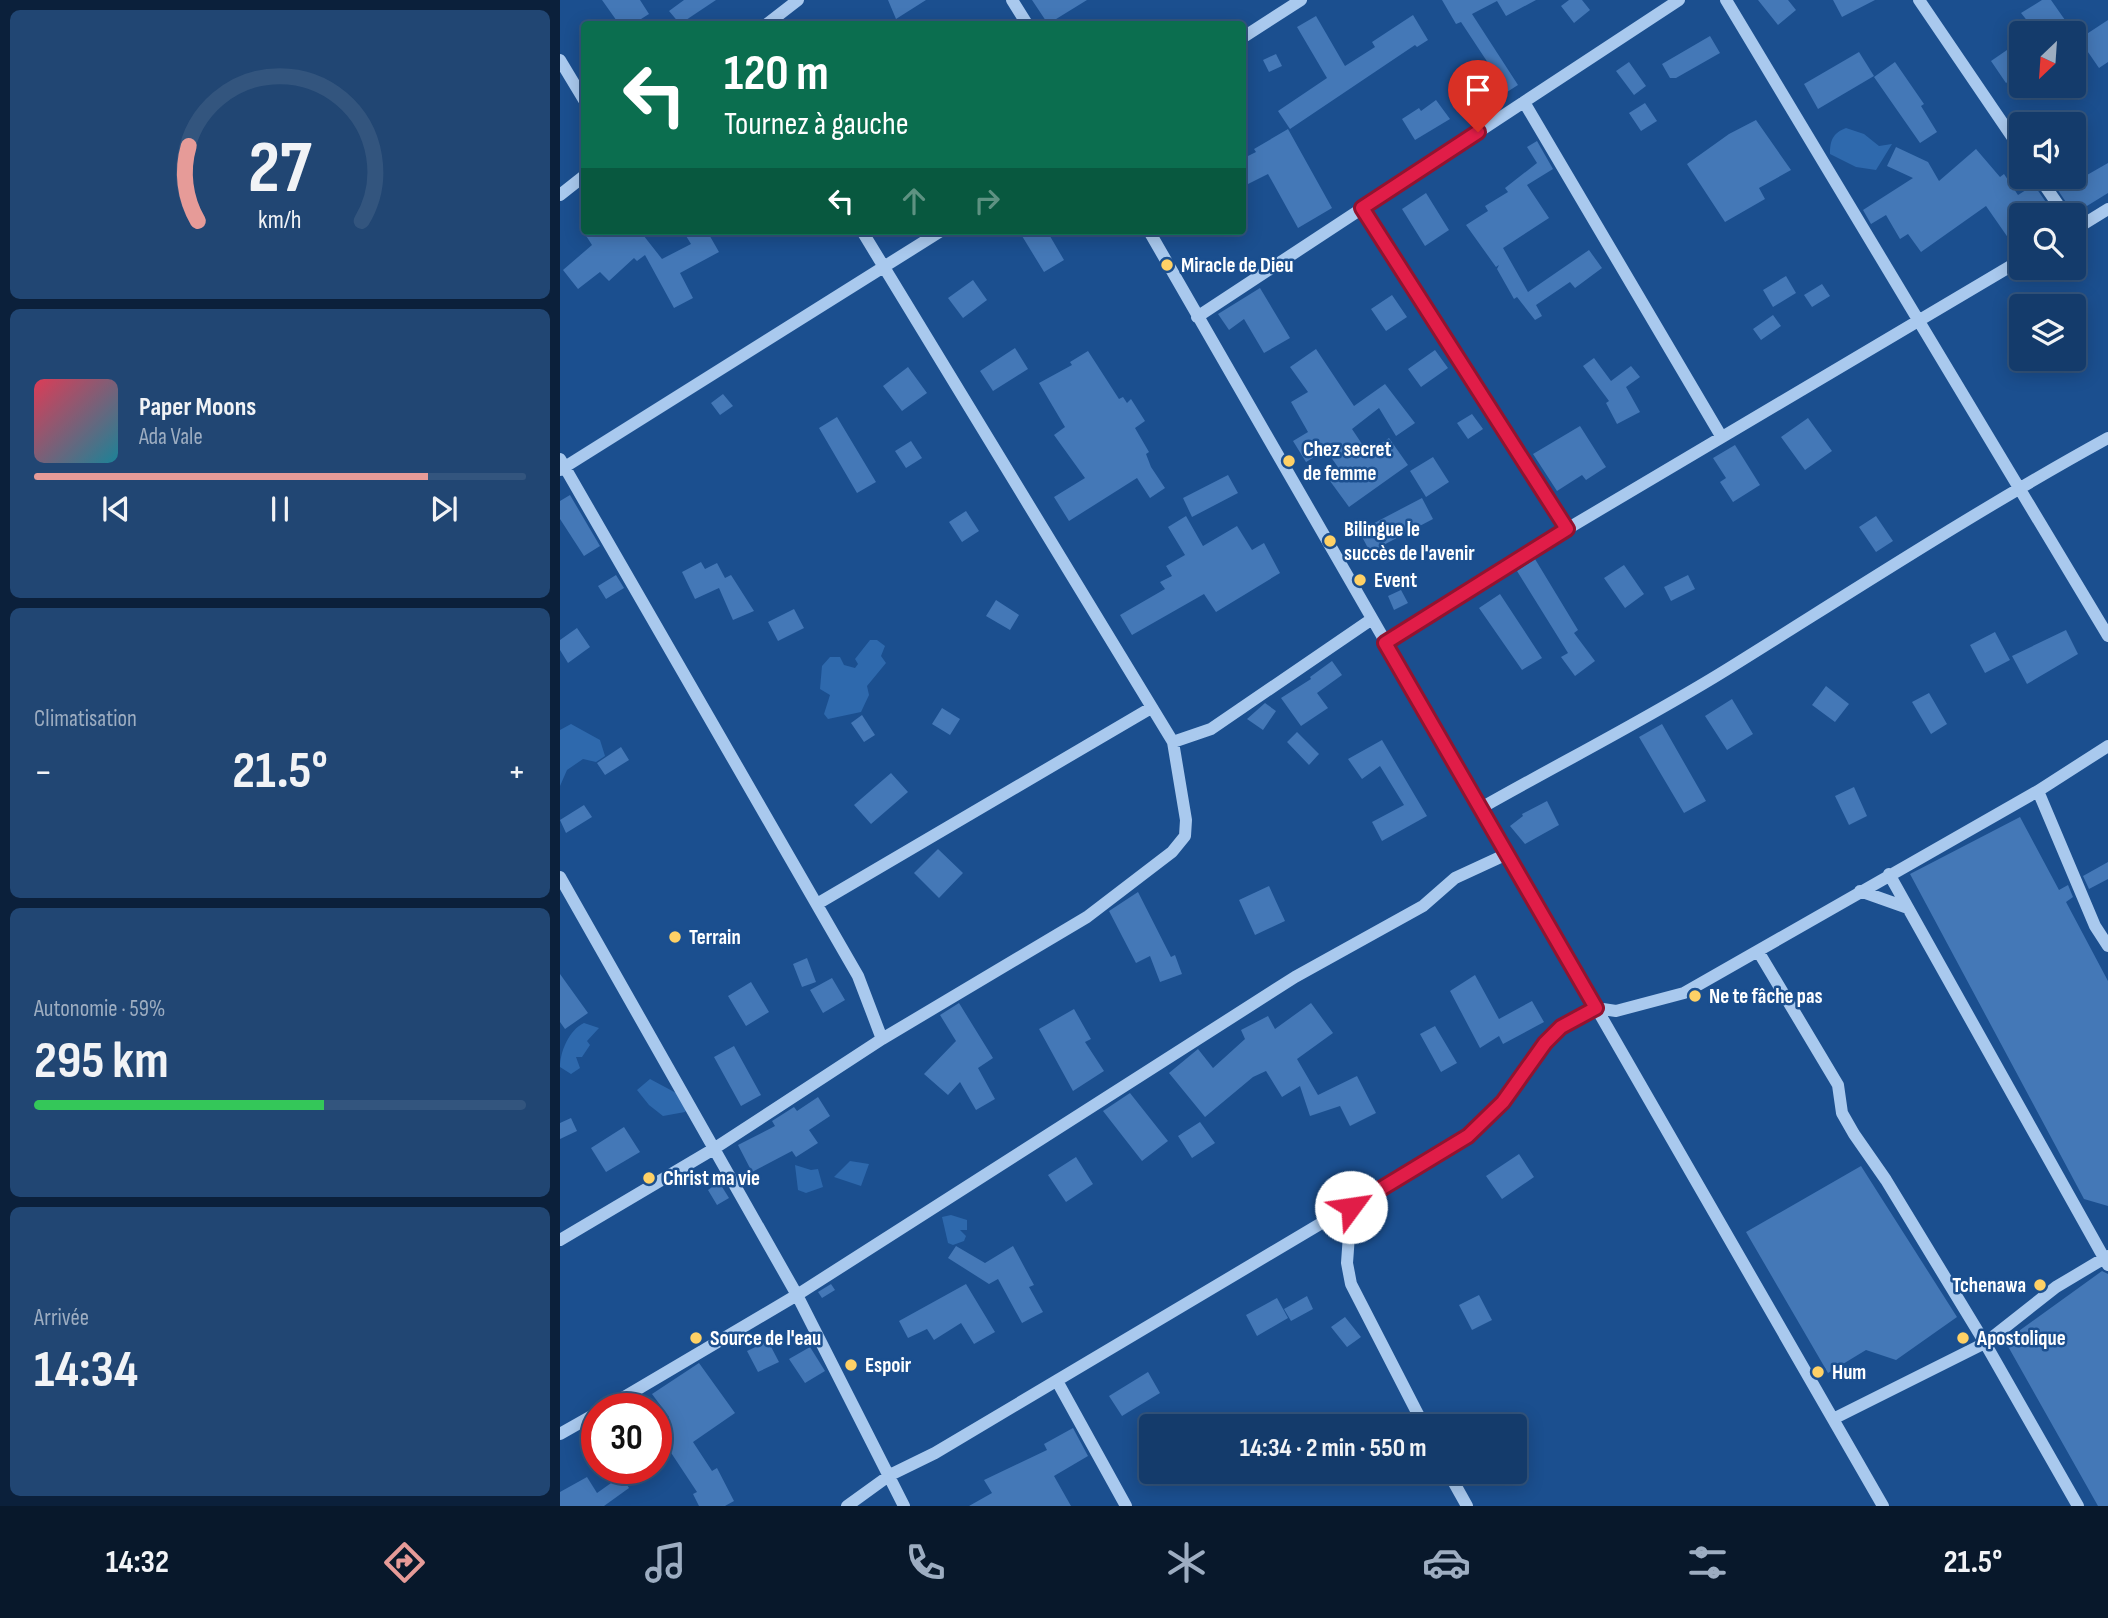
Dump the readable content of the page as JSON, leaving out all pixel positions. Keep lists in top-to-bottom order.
{
  "places": [
    "Miracle de Dieu",
    "Chez secret de femme",
    "Bilingue le succès de l'avenir",
    "Event",
    "Terrain",
    "Ne te fâche pas",
    "Christ ma vie",
    "Tchenawa",
    "Source de l'eau",
    "Apostolique",
    "Espoir",
    "Hum"
  ],
  "north": "bottom left",
  "page": {
    "turn": ["120 m", "Tournez à gauche"],
    "song": ["Paper Moons", "Ada Vale"],
    "tile": [
      "Climatisation",
      ["Autonomie · 59%", "295 km"],
      ["Arrivée", "14:34"]
    ],
    "heat": ["−", "21.5°", "+"],
    "limit": "30",
    "trip": "14:34 · 2 min · 550 m",
    "tabs": ["14:32", "21.5°"],
    "gauge": ["27", "km/h"]
  }
}
